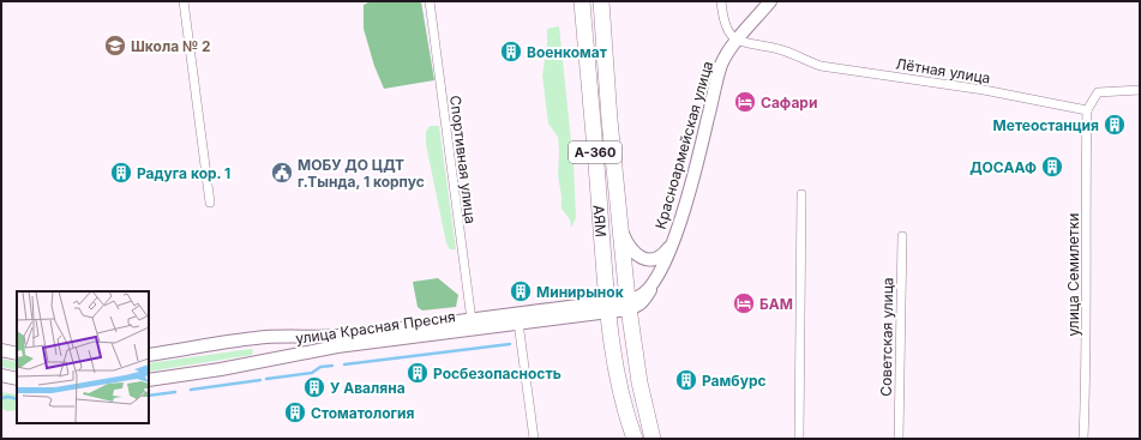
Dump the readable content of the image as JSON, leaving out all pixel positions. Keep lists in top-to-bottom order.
{
  "streets": {
    "highway": ["А-360", "АЯМ"],
    "street": [
      "Лётная улица",
      "Красноармейская улица",
      "Спортивная улица",
      "улица Семилетки",
      "улица Красная Пресня",
      "Советская улица"
    ]
  },
  "crossings": [
    ["Лётная улица", "Красноармейская улица"],
    ["Лётная улица", "улица Семилетки"],
    ["Красноармейская улица", "АЯМ"],
    ["Спортивная улица", "улица Красная Пресня"],
    ["АЯМ", "улица Красная Пресня"]
  ],
  "places": {
    "school or university": ["Школа № 2"],
    "building": [
      "Военкомат",
      "Метеостанция",
      "ДОСААФ",
      "Радуга кор. 1",
      "Минирынок",
      "Росбезопасность",
      "Рамбурс",
      "У Аваляна",
      "Стоматология"
    ],
    "hotel": ["Сафари", "БАМ"],
    "public building": ["МОБУ ДО ЦДТ г.Тында, 1 корпус"]
  }
}
